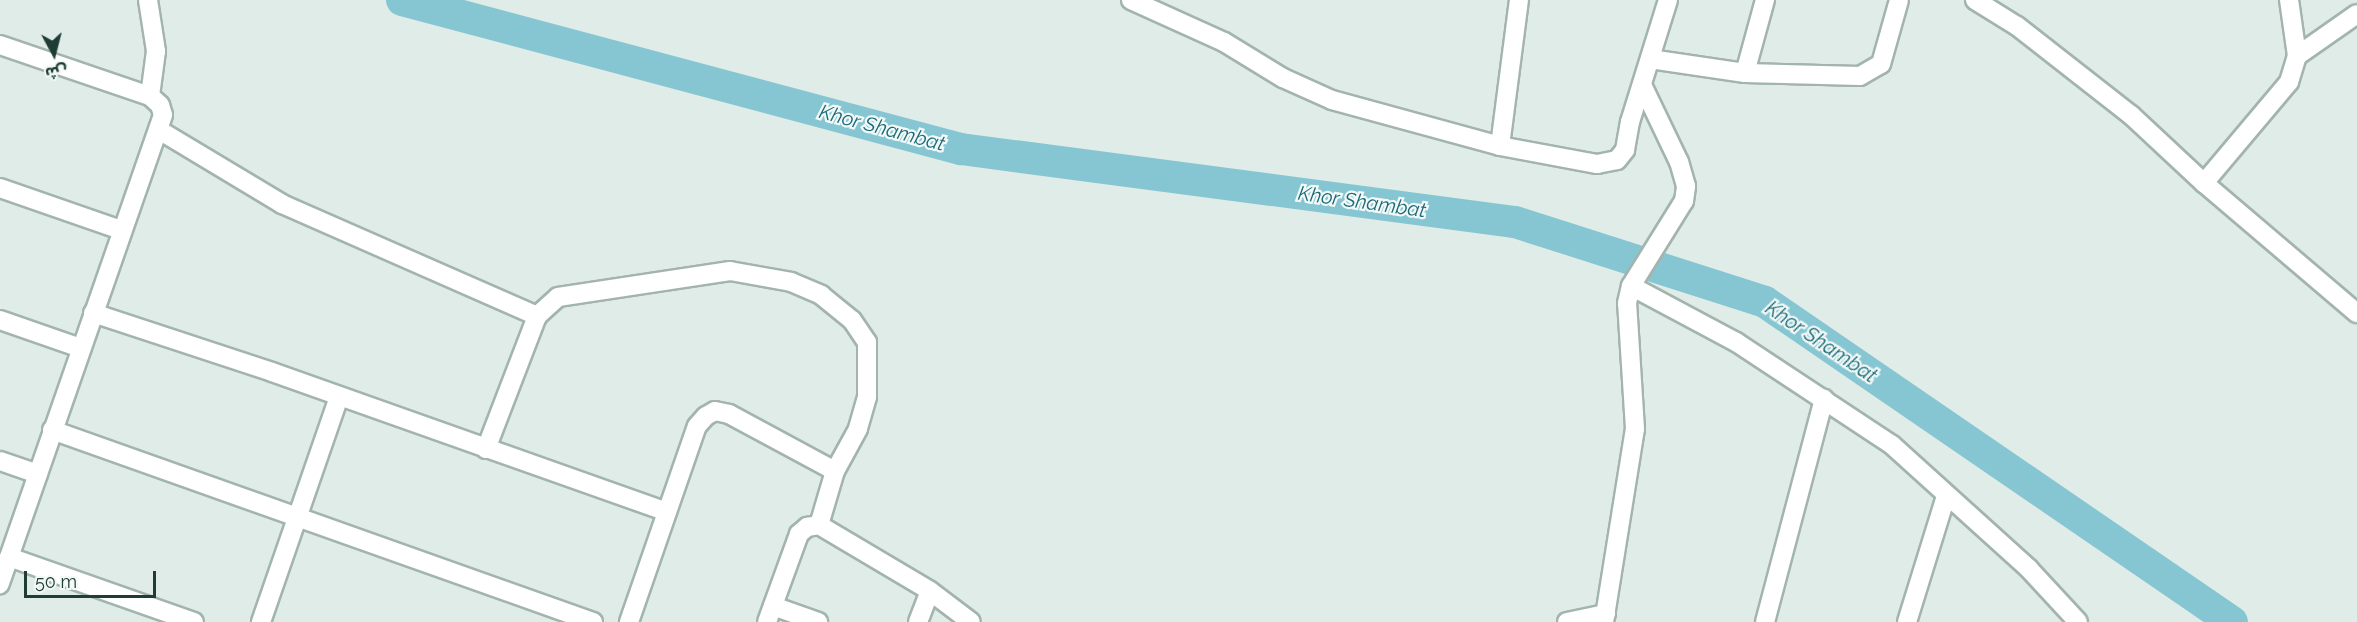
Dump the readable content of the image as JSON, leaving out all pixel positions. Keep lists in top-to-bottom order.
{
  "water": ["Khor Shambat"],
  "scale_bar": "50 m",
  "north": "bottom"
}
